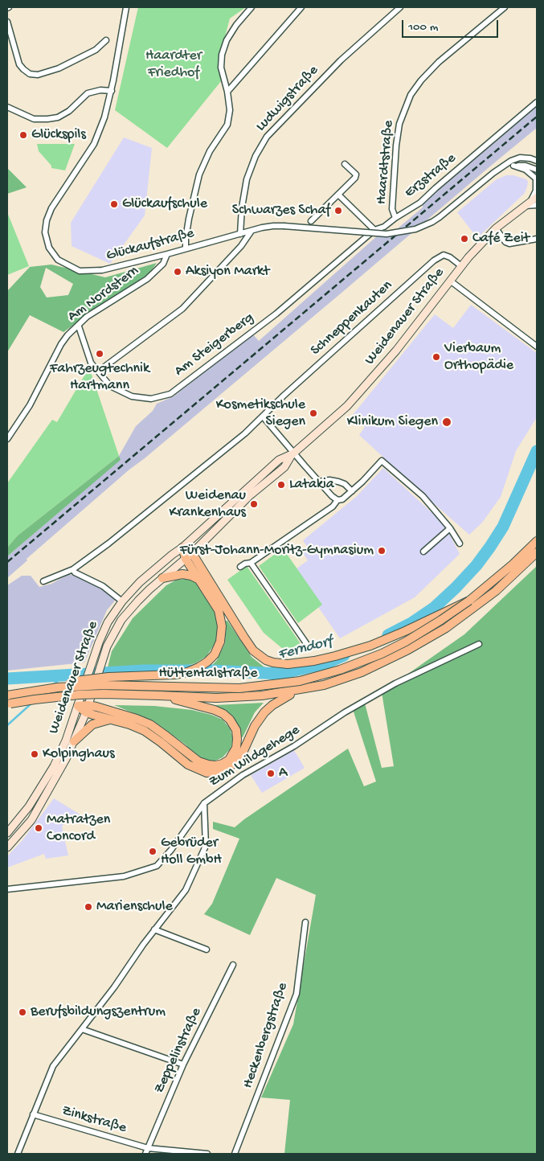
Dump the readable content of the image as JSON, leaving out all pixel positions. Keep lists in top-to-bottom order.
{
  "streets": {
    "highway": ["Hüttentalstraße"],
    "main road": ["Weidenauer Straße"],
    "street": [
      "Ludwigstraße",
      "Haardtstraße",
      "Erzstraße",
      "Glückaufstraße",
      "Am Nordstern",
      "Schneppenkauten",
      "Am Steigerberg",
      "Zum Wildgehege",
      "Heckenbergstraße",
      "Zeppelinstraße",
      "Zinkstraße"
    ]
  },
  "crossings": [
    ["Ludwigstraße", "Glückaufstraße"],
    ["Haardtstraße", "Erzstraße"],
    ["Erzstraße", "Am Steigerberg"],
    ["Glückaufstraße", "Am Nordstern"],
    ["Am Nordstern", "Am Steigerberg"],
    ["Weidenauer Straße", "Schneppenkauten"],
    ["Zeppelinstraße", "Zinkstraße"]
  ],
  "water": ["Ferndorf"],
  "parks": ["Haardter Friedhof"],
  "places": [
    "Glückspils",
    "Glückaufschule",
    "Schwarzes Schaf",
    "Café Zeit",
    "Aksiyon Markt",
    "Fahrzeugtechnik Hartmann",
    "Vierbaum Orthopädie",
    "Kosmetikschule Siegen",
    "Klinikum Siegen",
    "Latakia",
    "Weidenau Krankenhaus",
    "Fürst-Johann-Moritz-Gymnasium",
    "Kolpinghaus",
    "A",
    "Matratzen Concord",
    "Gebrüder Holl GmbH",
    "Marienschule",
    "Berufsbildungszentrum"
  ],
  "scale_bar": "100 m"
}
